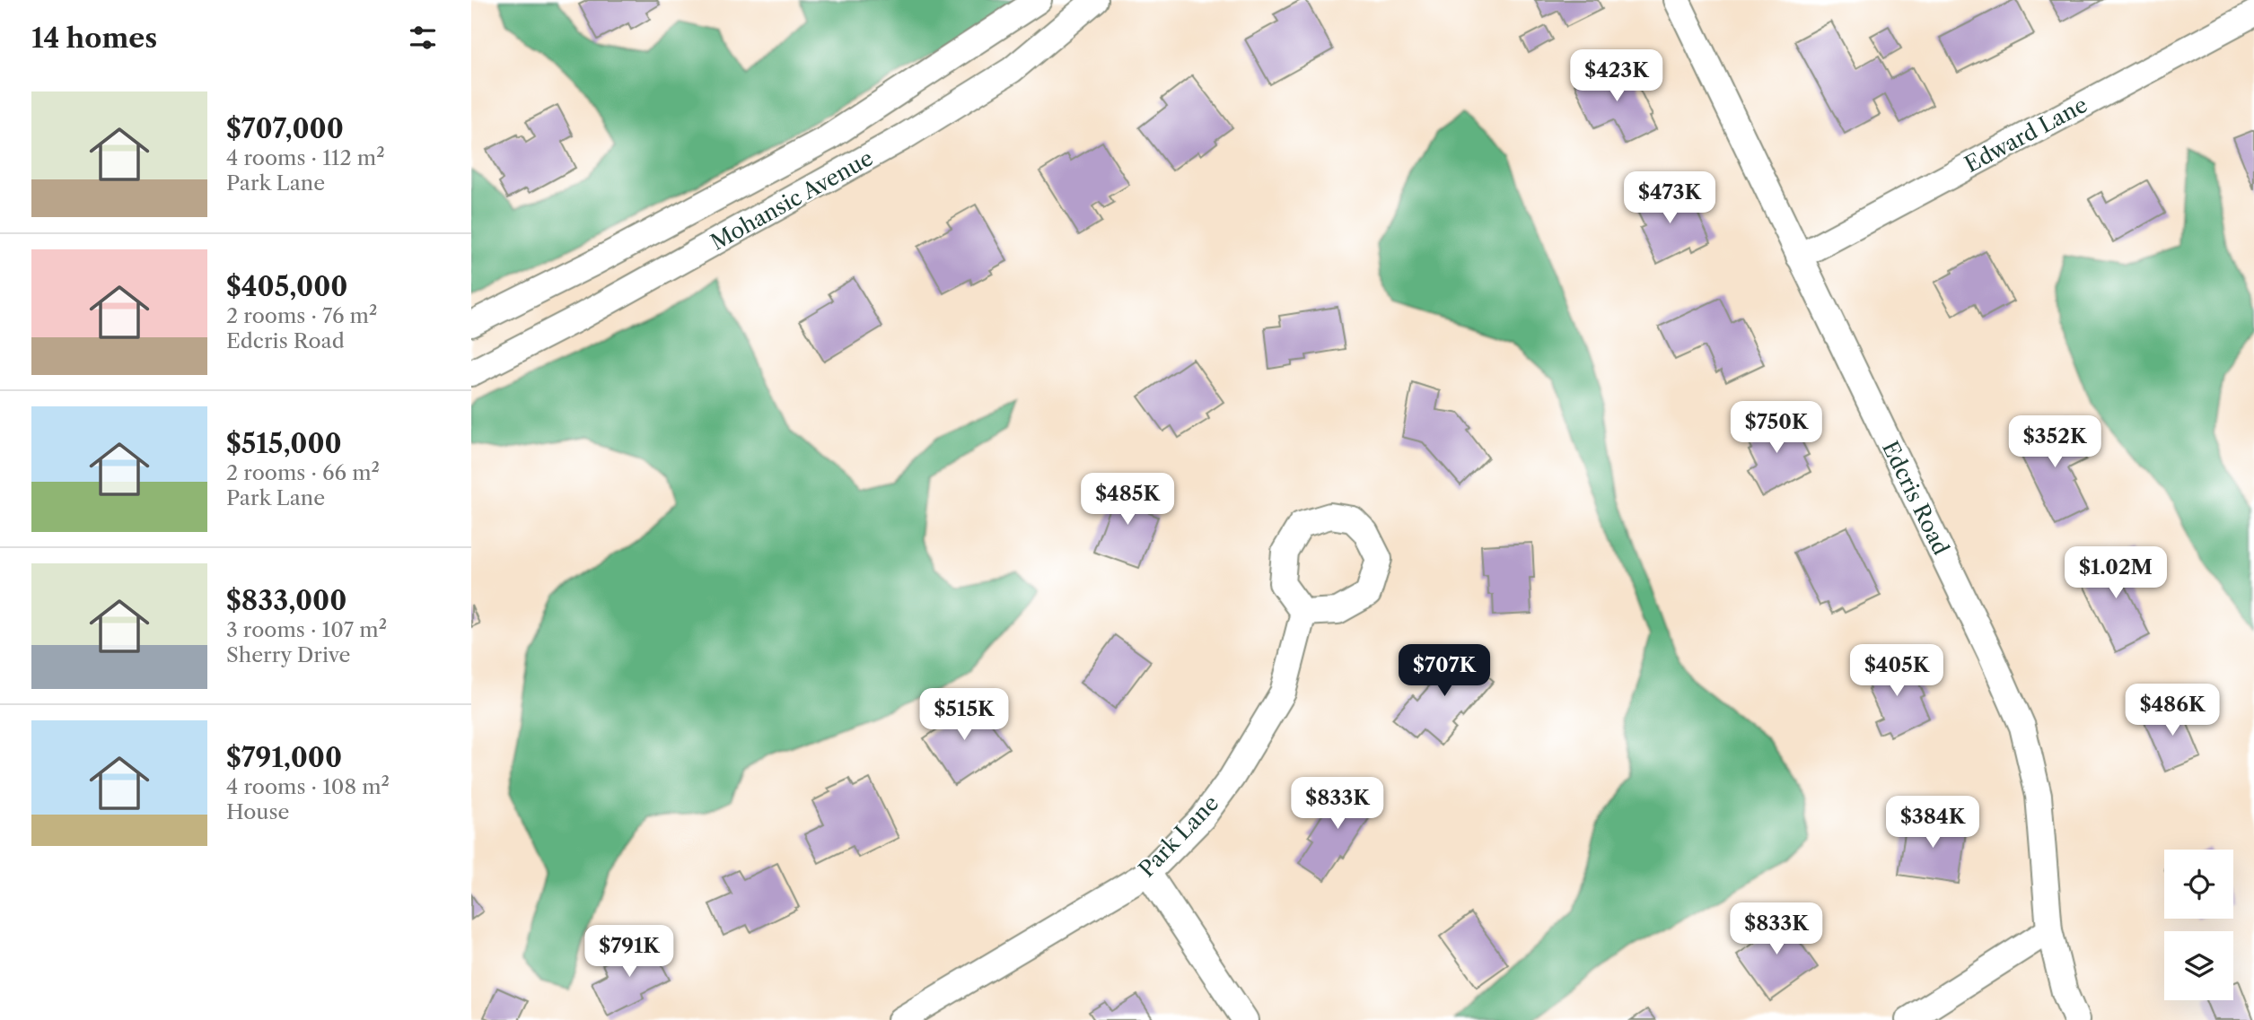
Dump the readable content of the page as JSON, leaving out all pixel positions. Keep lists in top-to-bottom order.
{
  "streets": {
    "street": [
      "Edward Lane",
      "Mohansic Avenue",
      "Edcris Road",
      "Park Lane"
    ]
  },
  "crossings": [
    ["Edward Lane", "Edcris Road"]
  ],
  "page": {
    "heading": "14 homes",
    "price": [
      "$423K",
      "$473K",
      "$750K",
      "$352K",
      "$485K",
      "$1.02M",
      "$707K",
      "$405K",
      "$486K",
      "$515K",
      "$833K",
      "$384K",
      "$833K",
      "$791K"
    ],
    "list": [
      {
        "name": "$707,000",
        "note": "4 rooms · 112 m² · Park Lane"
      },
      {
        "name": "$405,000",
        "note": "2 rooms · 76 m² · Edcris Road"
      },
      {
        "name": "$515,000",
        "note": "2 rooms · 66 m² · Park Lane"
      },
      {
        "name": "$833,000",
        "note": "3 rooms · 107 m² · Sherry Drive"
      },
      {
        "name": "$791,000",
        "note": "4 rooms · 108 m² · House"
      }
    ]
  }
}
